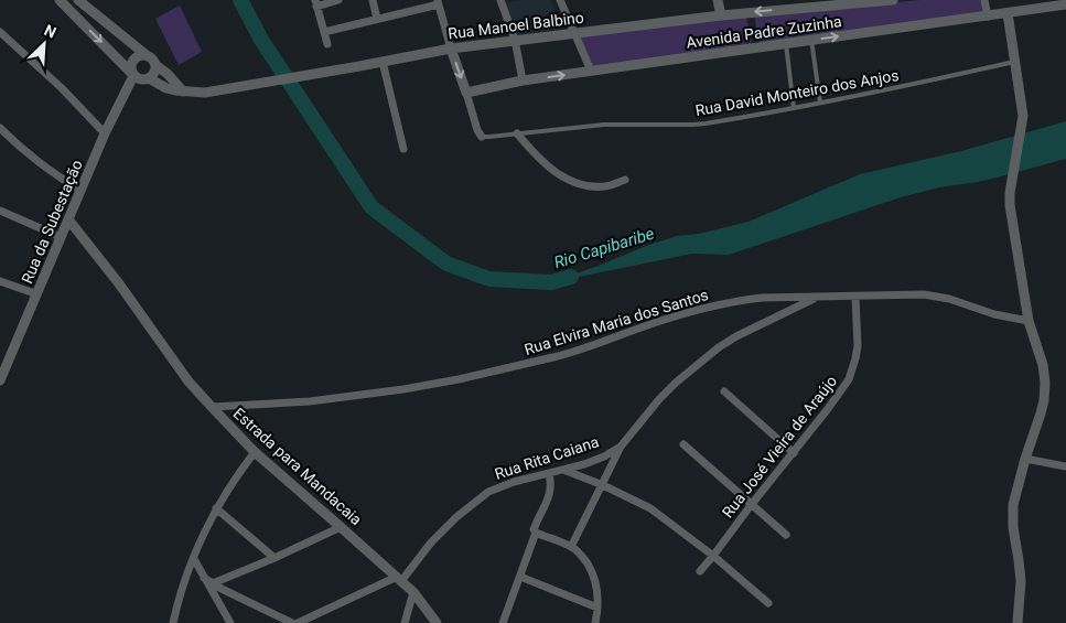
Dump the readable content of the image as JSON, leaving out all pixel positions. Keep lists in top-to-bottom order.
{
  "streets": {
    "street": [
      "Rua Manoel Balbino",
      "Avenida Padre Zuzinha",
      "Rua da Subestação",
      "Rua Elvira Maria dos Santos",
      "Rua José Vieira de Araújo",
      "Rua Rita Caiana",
      "Estrada para Mandacaia"
    ],
    "lane": ["Rua David Monteiro dos Anjos"]
  },
  "crossings": [
    ["Rua Manoel Balbino", "Rua da Subestação"],
    ["Rua da Subestação", "Estrada para Mandacaia"],
    ["Rua Elvira Maria dos Santos", "Rua José Vieira de Araújo"],
    ["Rua Elvira Maria dos Santos", "Rua Rita Caiana"],
    ["Rua Elvira Maria dos Santos", "Estrada para Mandacaia"],
    ["Rua Rita Caiana", "Estrada para Mandacaia"]
  ],
  "one_way": ["Avenida Padre Zuzinha"],
  "water": ["Rio Capibaribe"],
  "north": "top right"
}
